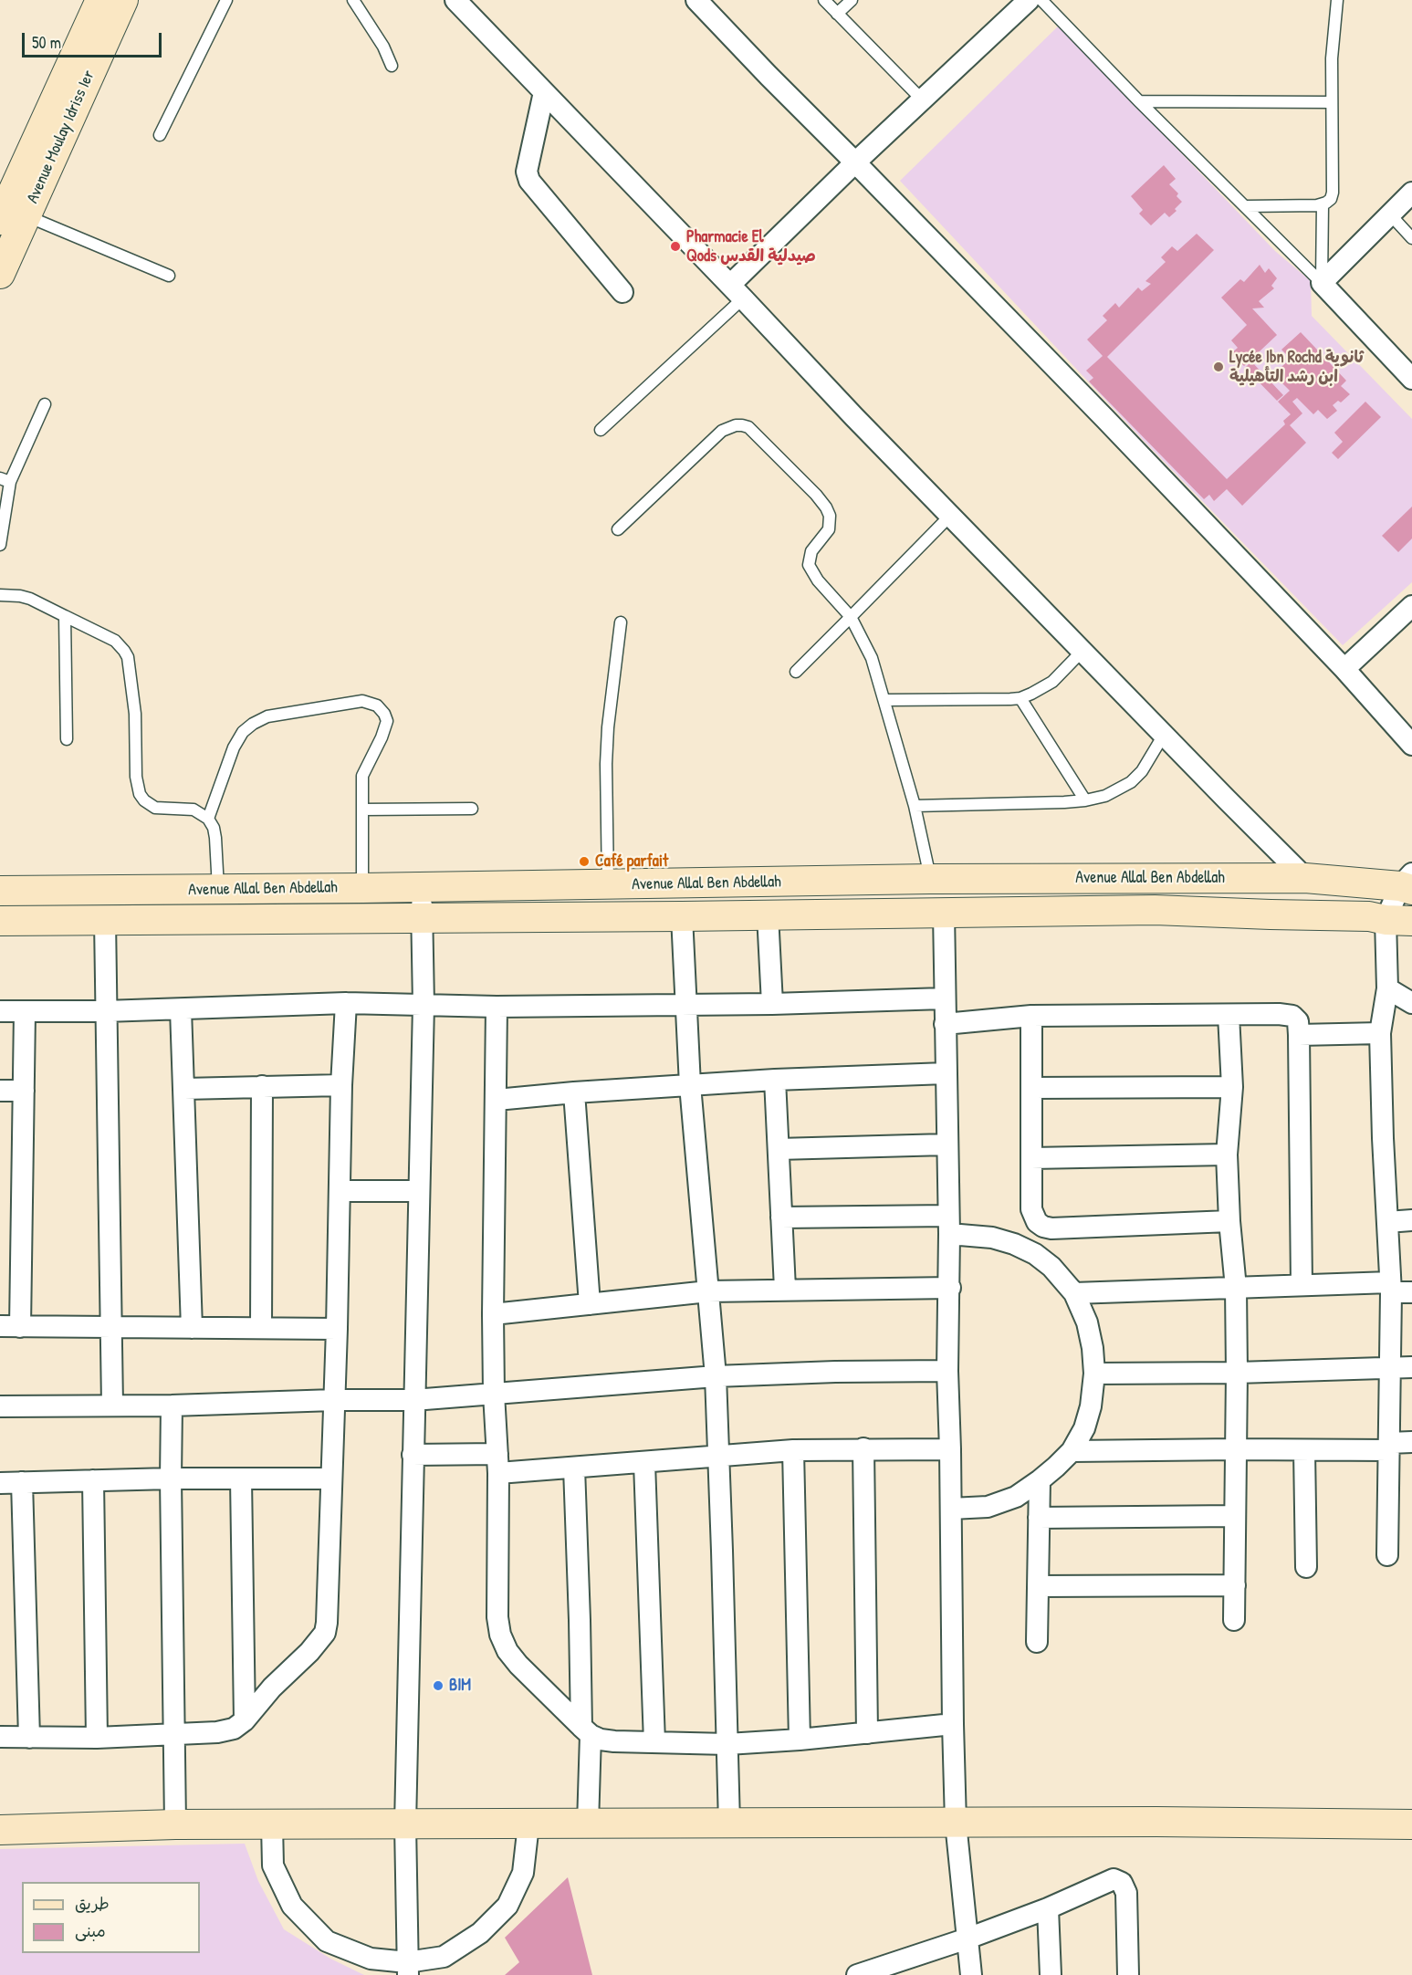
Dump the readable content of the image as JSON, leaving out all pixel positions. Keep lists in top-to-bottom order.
{
  "streets": {
    "street": ["Avenue Moulay Idriss Ier", "Avenue Allal Ben Abdellah"]
  },
  "places": [
    "Pharmacie El Qods صيدلية القدس",
    "Lycée Ibn Rochd ثانوية ابن رشد التأهيلية",
    "Café parfait",
    "BIM"
  ],
  "legend": ["طريق", "مبنى"],
  "scale_bar": "50 m"
}
